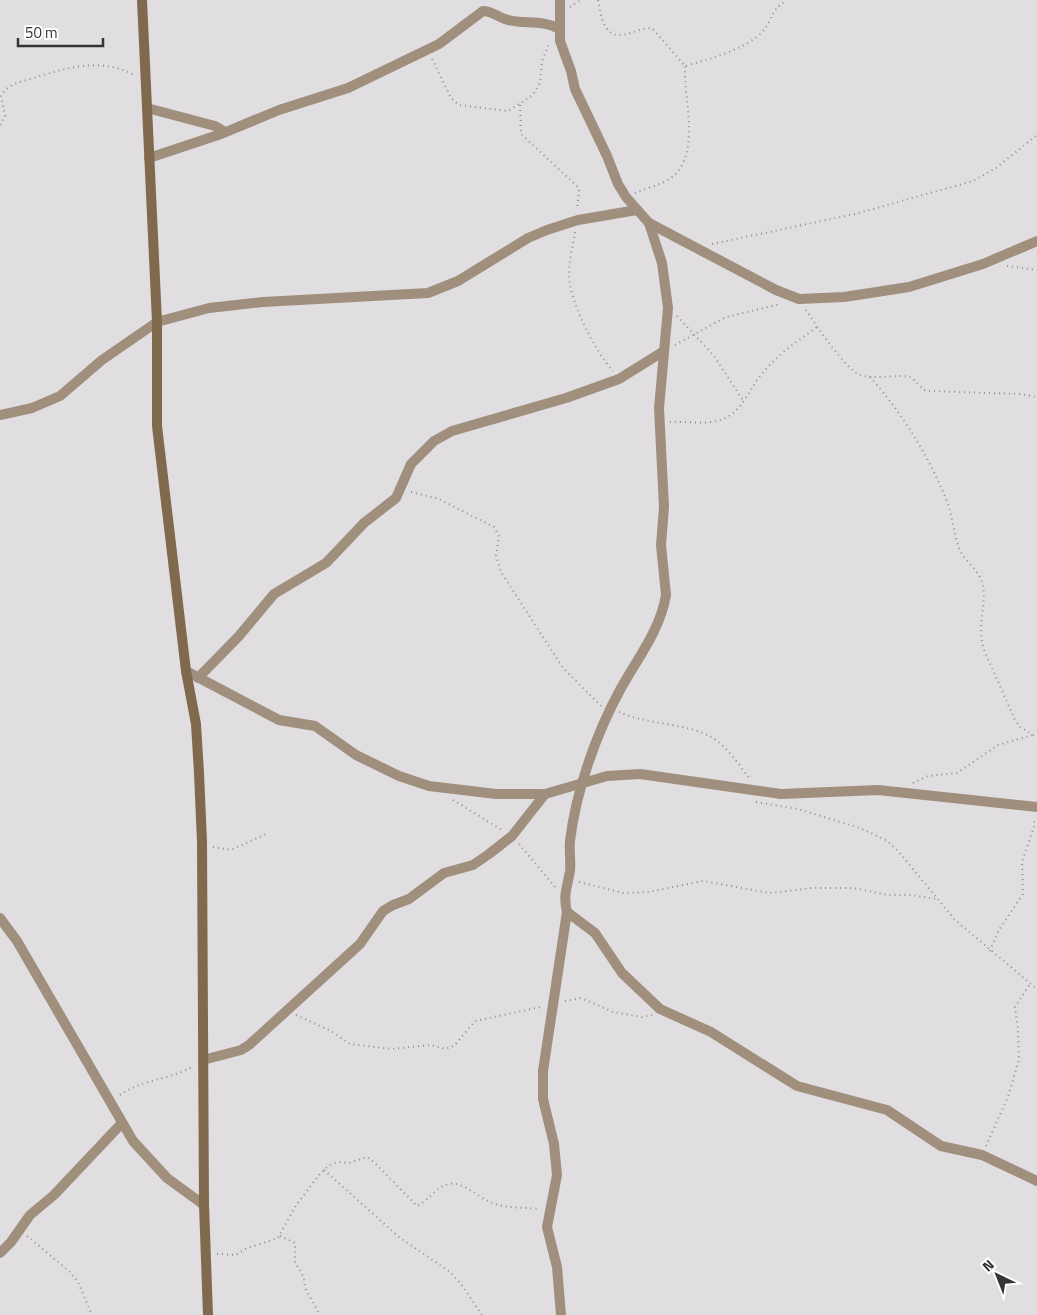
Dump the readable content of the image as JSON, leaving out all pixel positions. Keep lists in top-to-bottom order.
{
  "scale_bar": "50 m",
  "north": "top left"
}
